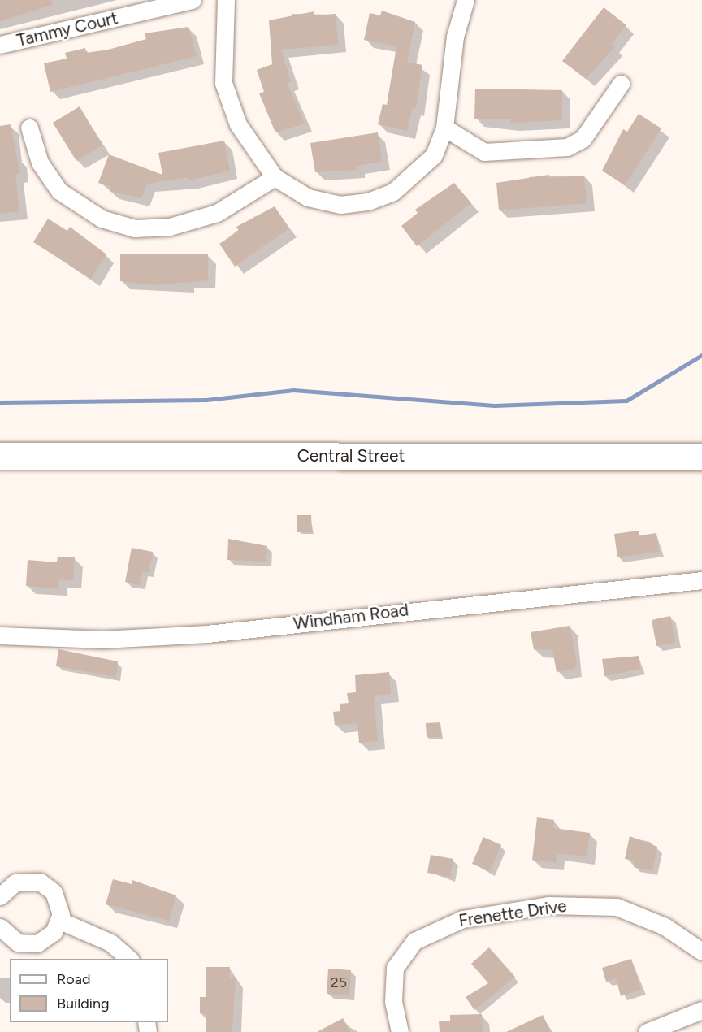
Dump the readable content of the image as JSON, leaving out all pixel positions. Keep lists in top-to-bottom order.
{
  "streets": {
    "main road": ["Central Street"],
    "street": ["Tammy Court", "Windham Road", "Frenette Drive"]
  },
  "house_numbers": ["25"],
  "legend": ["Road", "Building"]
}
